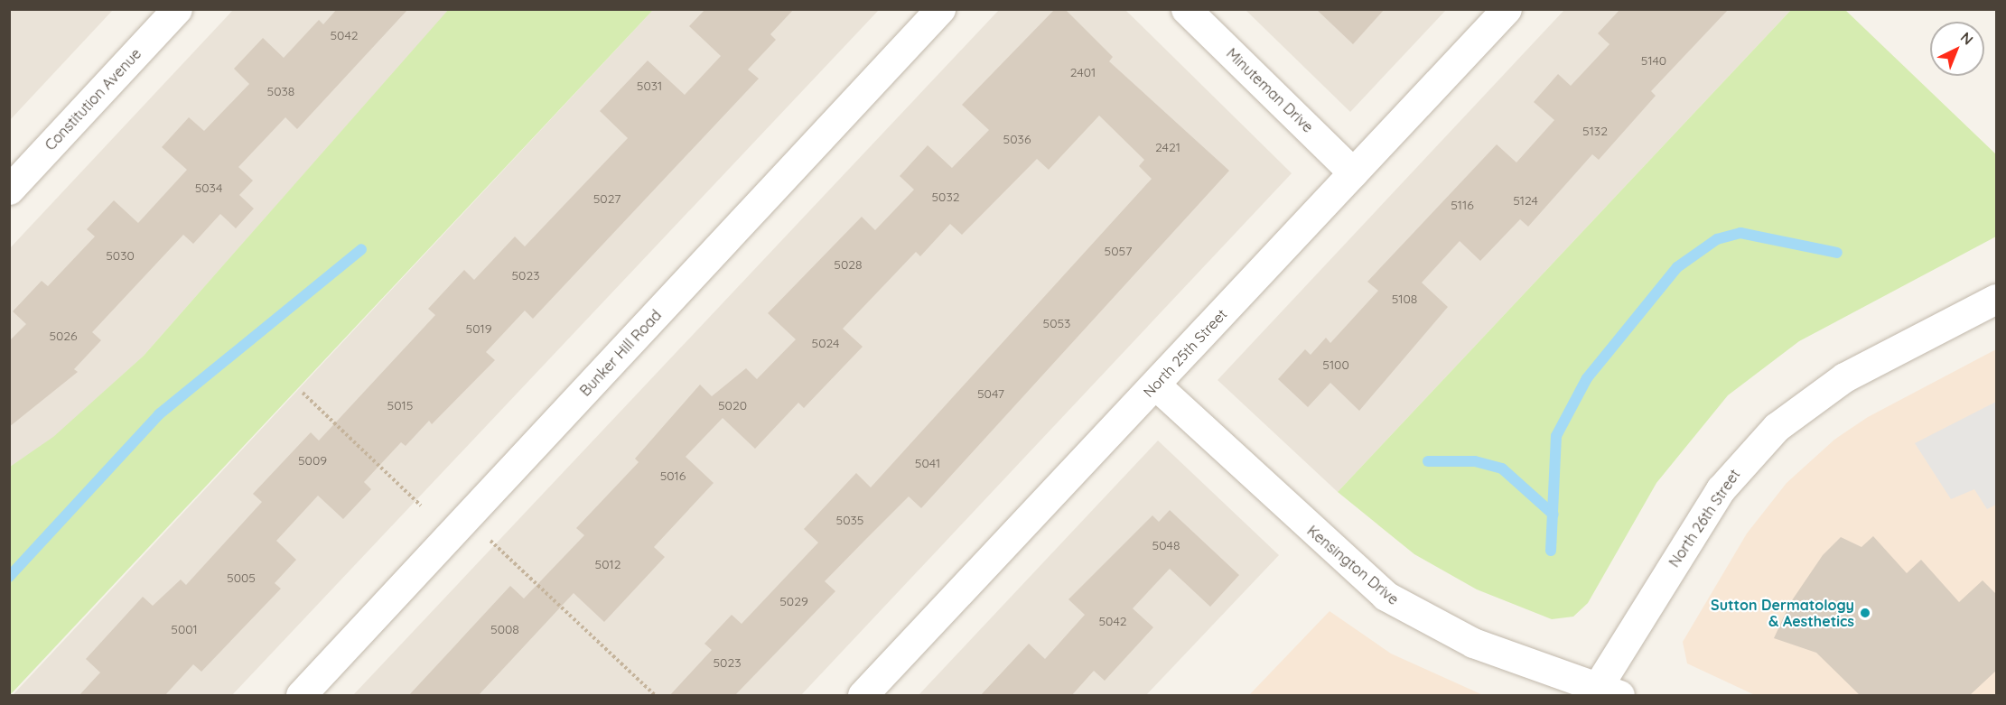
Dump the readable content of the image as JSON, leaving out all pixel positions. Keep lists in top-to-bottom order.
{
  "streets": {
    "street": [
      "Minuteman Drive",
      "Constitution Avenue",
      "Bunker Hill Road",
      "North 25th Street",
      "North 26th Street",
      "Kensington Drive"
    ]
  },
  "crossings": [
    ["Minuteman Drive", "North 25th Street"],
    ["North 25th Street", "Kensington Drive"],
    ["North 26th Street", "Kensington Drive"]
  ],
  "places": ["Sutton Dermatology & Aesthetics"],
  "house_numbers": [
    "5042",
    "5140",
    "2401",
    "5031",
    "5038",
    "5132",
    "5036",
    "2421",
    "5034",
    "5032",
    "5027",
    "5124",
    "5116",
    "5057",
    "5030",
    "5028",
    "5023",
    "5108",
    "5053",
    "5019",
    "5026",
    "5024",
    "5100",
    "5047",
    "5015",
    "5020",
    "5009",
    "5041",
    "5016",
    "5035",
    "5048",
    "5012",
    "5005",
    "5029",
    "5042",
    "5001",
    "5008",
    "5023"
  ],
  "north": "top right"
}
